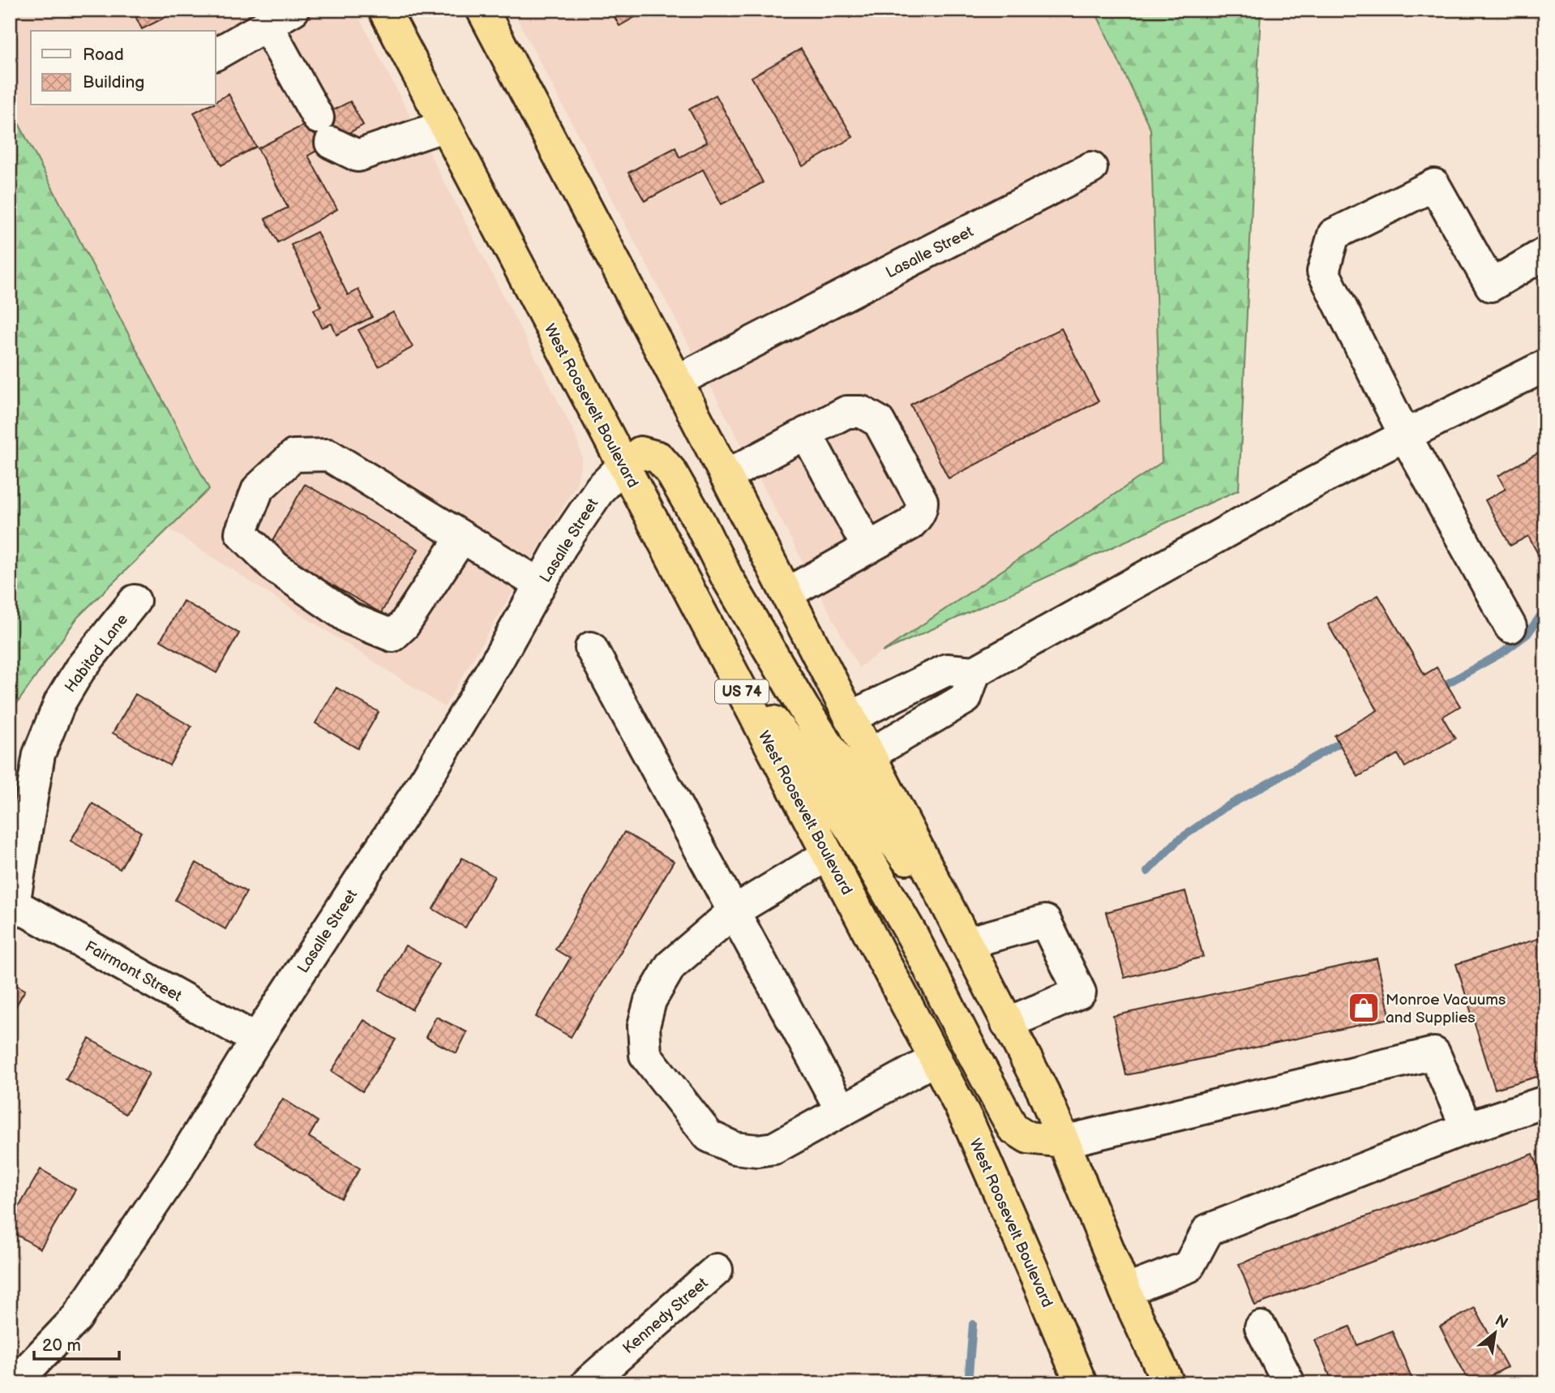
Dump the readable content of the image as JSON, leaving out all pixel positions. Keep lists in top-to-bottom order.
{
  "streets": {
    "highway": ["West Roosevelt Boulevard", "US 74"],
    "street": [
      "Lasalle Street",
      "Habitad Lane",
      "Fairmont Street",
      "Kennedy Street"
    ]
  },
  "crossings": [
    ["Lasalle Street", "West Roosevelt Boulevard"],
    ["Lasalle Street", "Fairmont Street"],
    ["Habitad Lane", "Fairmont Street"]
  ],
  "places": {
    "shop": ["Monroe Vacuums and Supplies"]
  },
  "legend": ["Road", "Building"],
  "scale_bar": "20 m",
  "north": "top right"
}
